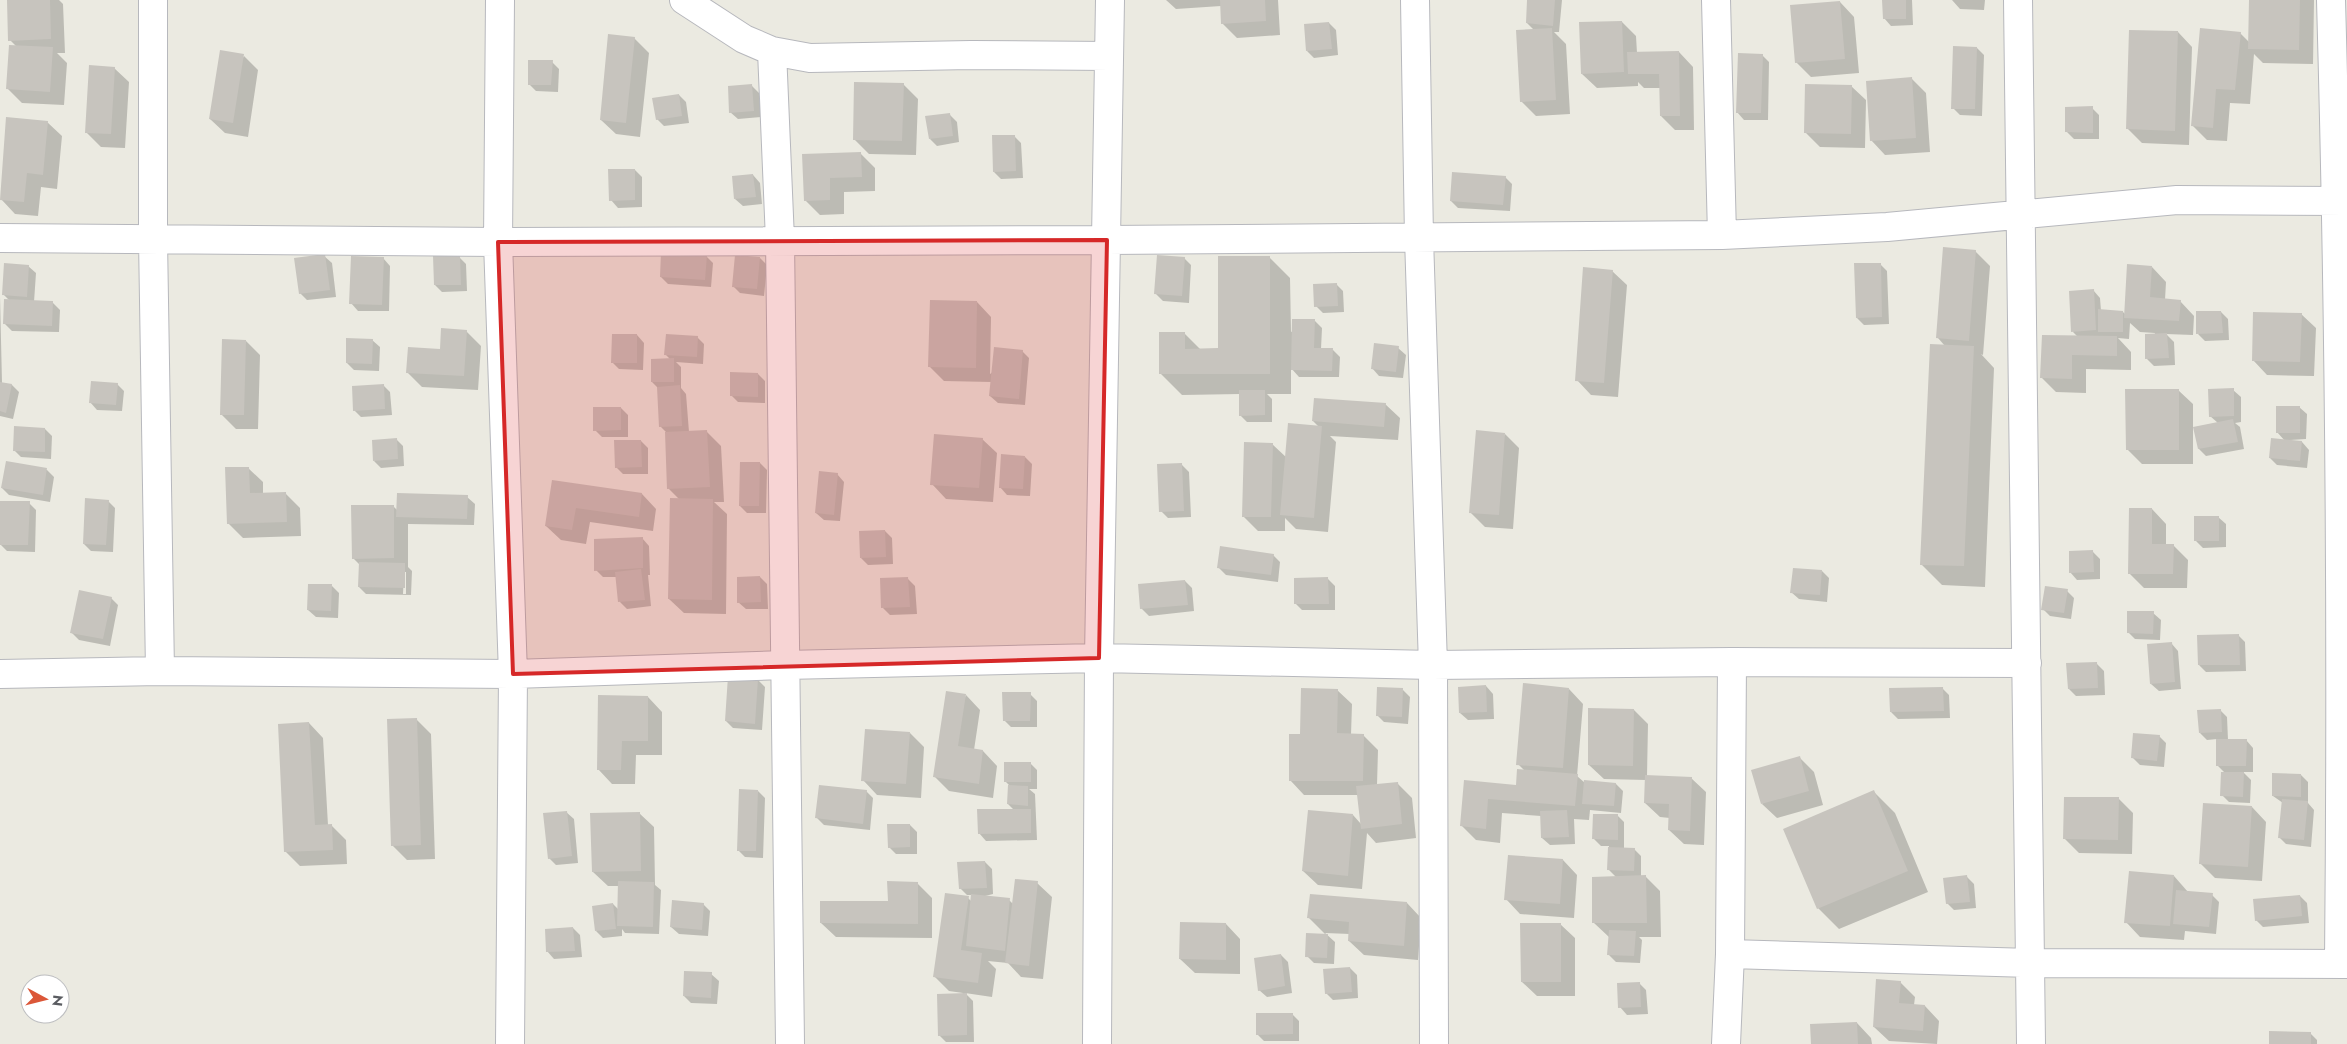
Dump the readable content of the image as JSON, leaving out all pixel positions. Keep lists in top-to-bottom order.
{
  "north": "right"
}
